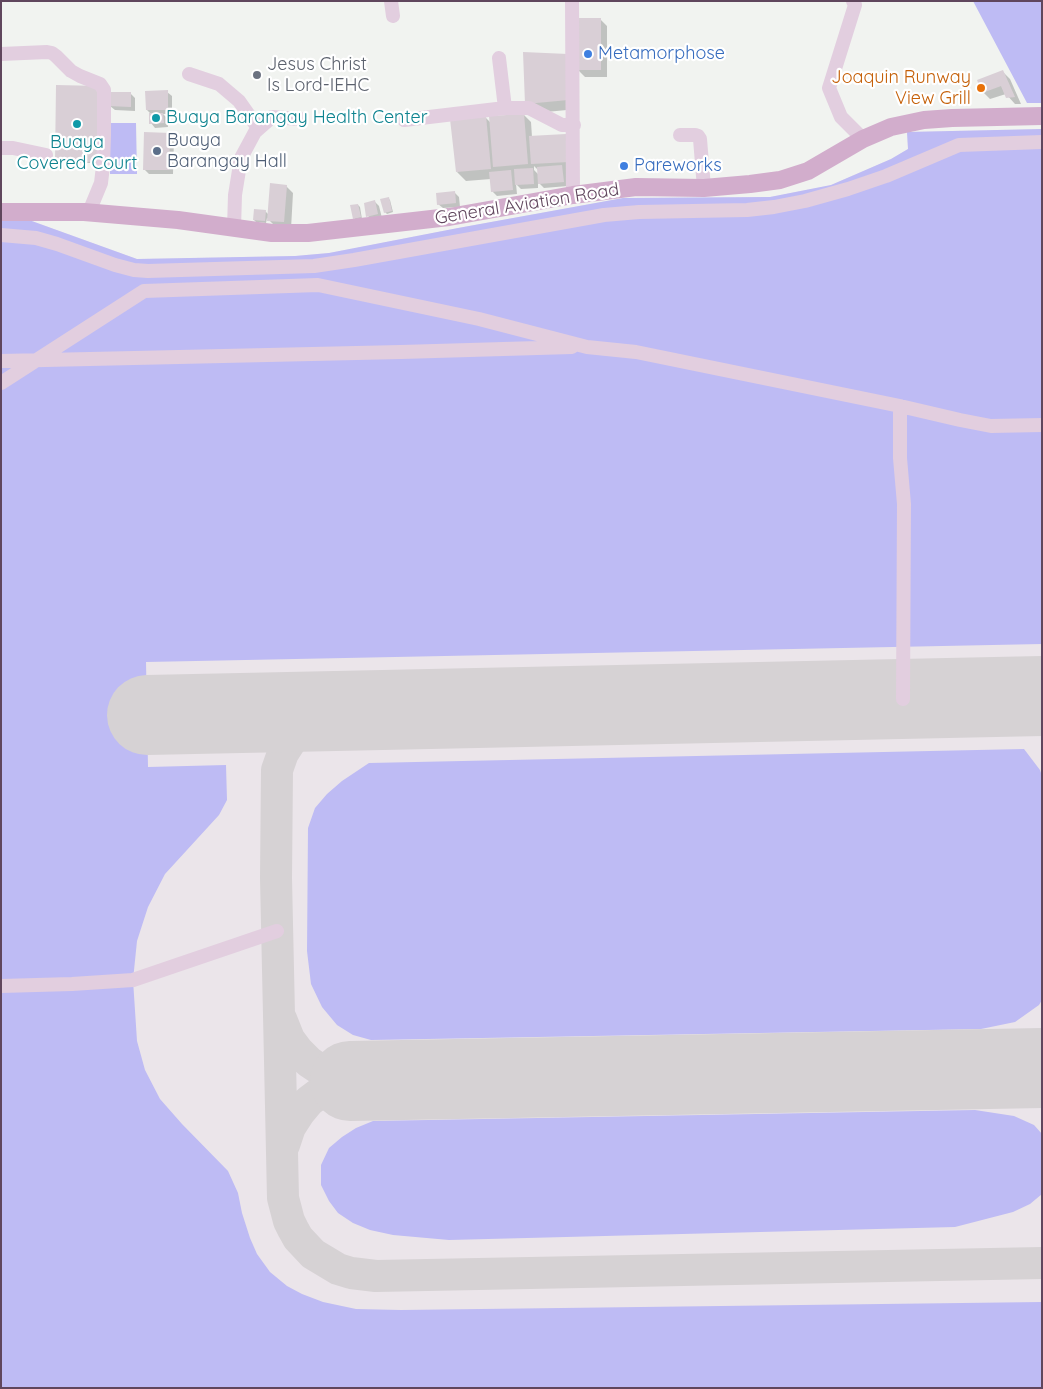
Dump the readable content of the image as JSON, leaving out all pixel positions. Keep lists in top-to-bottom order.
{
  "streets": {
    "main road": ["General Aviation Road"]
  },
  "places": [
    "Metamorphose",
    "Jesus Christ Is Lord-IEHC",
    "Joaquin Runway View Grill",
    "Buaya Barangay Health Center",
    "Buaya Covered Court",
    "Buaya Barangay Hall",
    "Pareworks"
  ]
}
